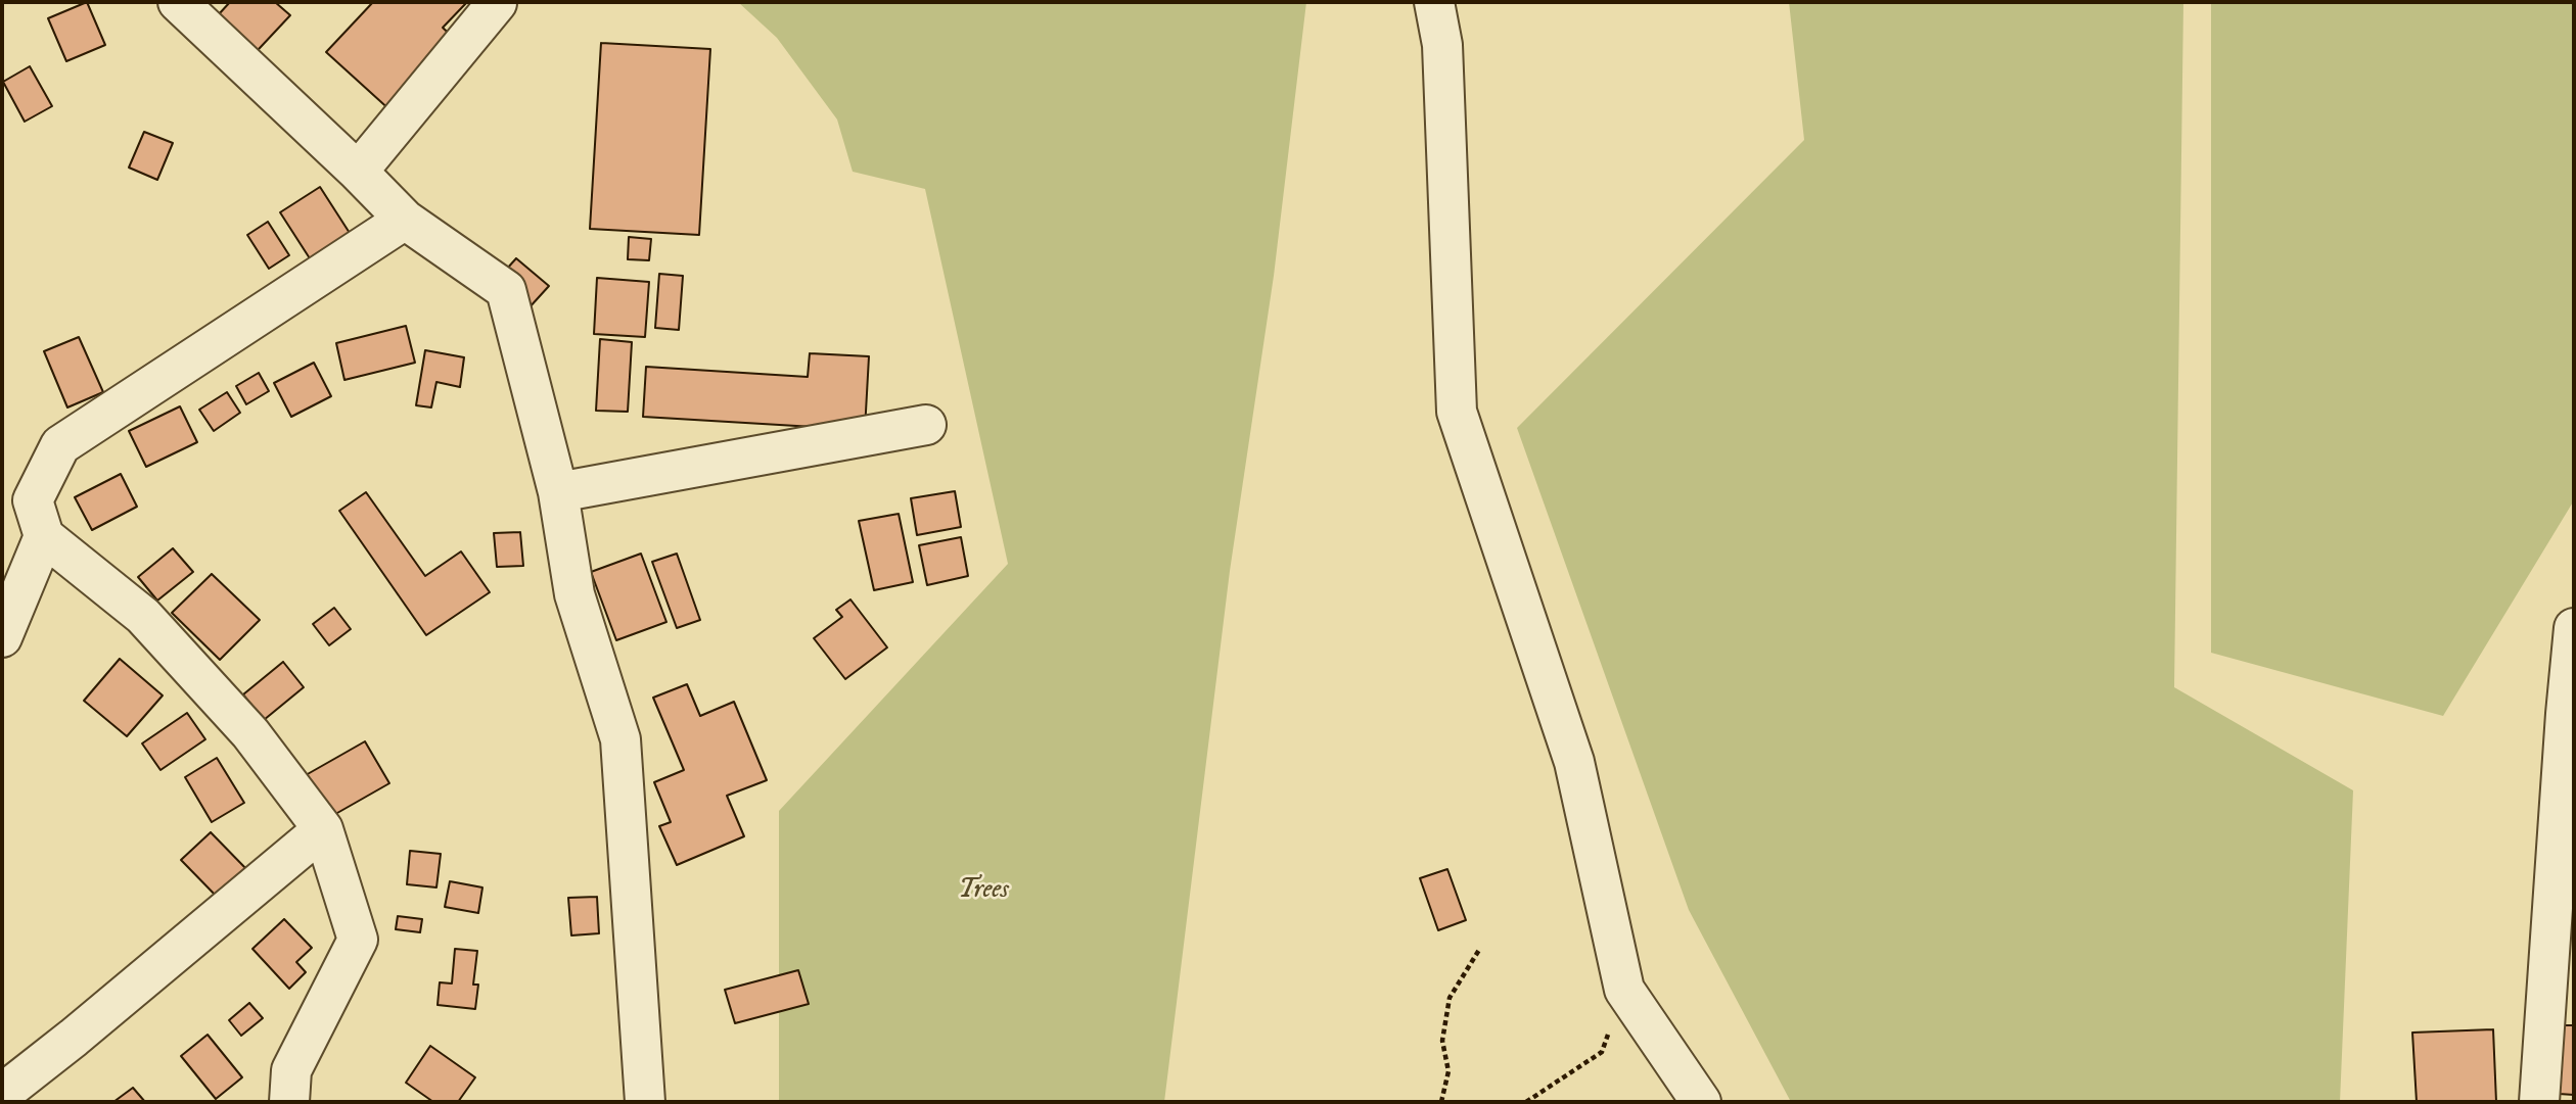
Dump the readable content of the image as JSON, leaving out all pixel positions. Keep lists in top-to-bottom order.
{
  "parks": ["Trees"]
}
